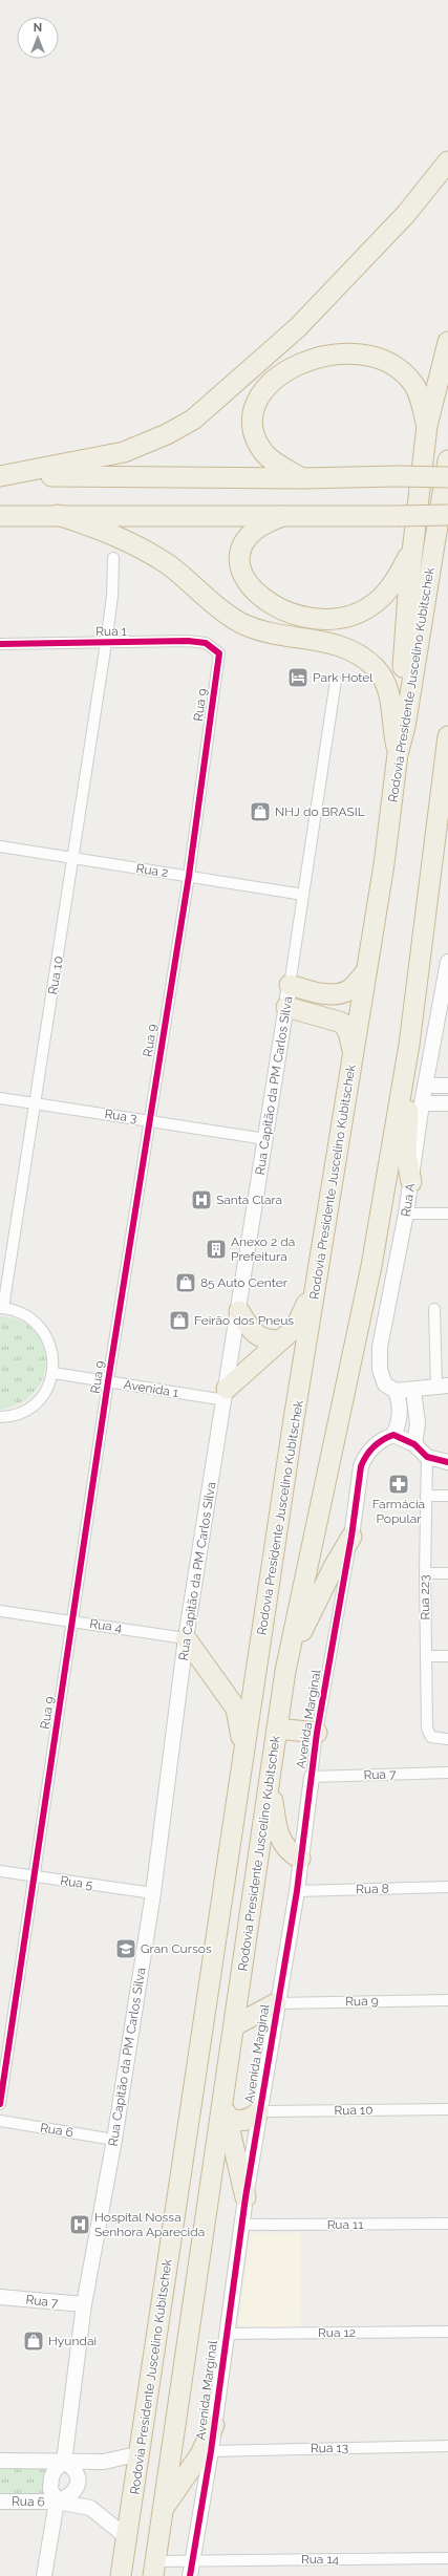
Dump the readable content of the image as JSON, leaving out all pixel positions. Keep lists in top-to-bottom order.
{
  "streets": {
    "highway": ["Rodovia Presidente Juscelino Kubitschek"],
    "street": [
      "Rua 1",
      "Rua 9",
      "Rua 2",
      "Rua 10",
      "Rua Capitão da PM Carlos Silva",
      "Rua 3",
      "Rua A",
      "Avenida 1",
      "Rua 223",
      "Rua 4",
      "Avenida Marginal",
      "Rua 7",
      "Rua 5",
      "Rua 8",
      "Rua 6",
      "Rua 11",
      "Rua 12",
      "Rua 13",
      "Rua 14"
    ]
  },
  "crossings": [
    ["Rua 1", "Rua 9"],
    ["Rua 1", "Rua 10"],
    ["Rodovia Presidente Juscelino Kubitschek", "Rua 6"],
    ["Rodovia Presidente Juscelino Kubitschek", "Rua 14"],
    ["Rua 9", "Rua 2"],
    ["Rua 9", "Rua 3"],
    ["Rua 9", "Avenida 1"],
    ["Rua 9", "Rua 4"],
    ["Rua 9", "Avenida Marginal"],
    ["Rua 9", "Rua 5"],
    ["Rua 2", "Rua 10"],
    ["Rua 2", "Rua Capitão da PM Carlos Silva"],
    ["Rua 10", "Rua 3"],
    ["Rua 10", "Avenida Marginal"],
    ["Rua Capitão da PM Carlos Silva", "Rua 3"],
    ["Rua Capitão da PM Carlos Silva", "Avenida 1"],
    ["Rua Capitão da PM Carlos Silva", "Rua 4"],
    ["Rua Capitão da PM Carlos Silva", "Rua 7"],
    ["Rua Capitão da PM Carlos Silva", "Rua 5"],
    ["Rua Capitão da PM Carlos Silva", "Rua 6"],
    ["Avenida Marginal", "Rua 7"],
    ["Avenida Marginal", "Rua 8"],
    ["Avenida Marginal", "Rua 11"],
    ["Avenida Marginal", "Rua 12"],
    ["Avenida Marginal", "Rua 13"],
    ["Avenida Marginal", "Rua 14"]
  ],
  "places": {
    "hotel": ["Park Hotel"],
    "shop": [
      "NHJ do BRASIL",
      "85 Auto Center",
      "Feirão dos Pneus",
      "Hyundai"
    ],
    "hospital": ["Santa Clara", "Hospital Nossa Senhora Aparecida"],
    "building": ["Anexo 2 da Prefeitura"],
    "pharmacy": ["Farmácia Popular"],
    "school or university": ["Gran Cursos"]
  },
  "north": "top"
}
